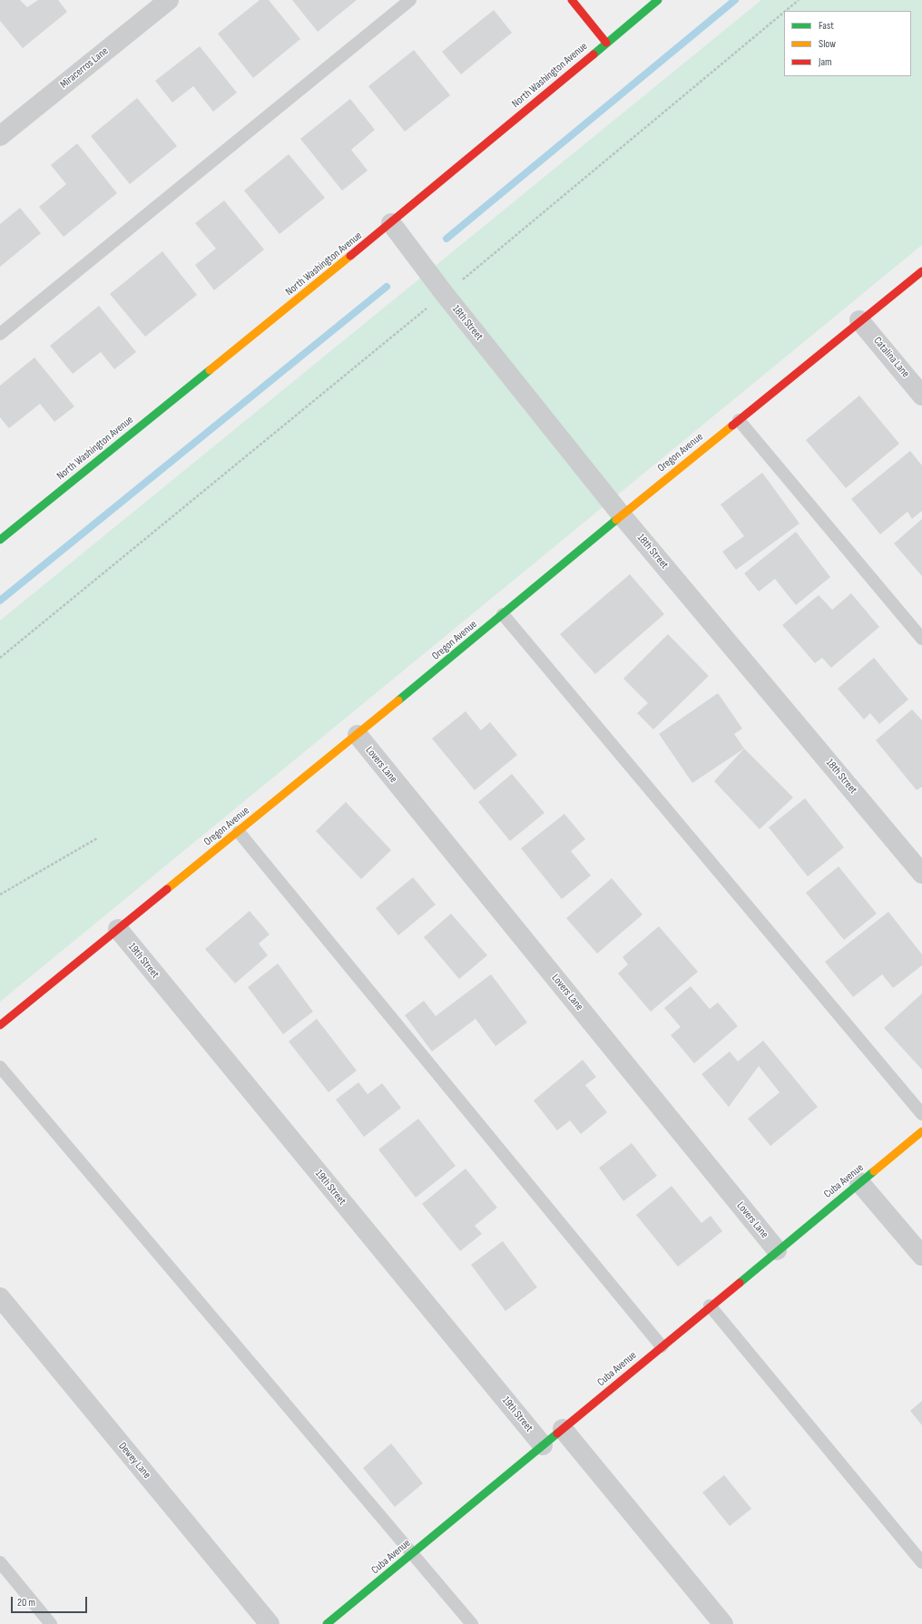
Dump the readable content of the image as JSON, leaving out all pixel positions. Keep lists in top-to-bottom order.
{
  "streets": {
    "street": [
      "Miracerros Lane",
      "North Washington Avenue",
      "18th Street",
      "Catalina Lane",
      "Oregon Avenue",
      "Lovers Lane",
      "19th Street",
      "Cuba Avenue",
      "Dewey Lane"
    ]
  },
  "crossings": [
    ["North Washington Avenue", "18th Street"],
    ["18th Street", "Oregon Avenue"],
    ["Catalina Lane", "Oregon Avenue"],
    ["Oregon Avenue", "Lovers Lane"],
    ["Oregon Avenue", "19th Street"],
    ["Lovers Lane", "Cuba Avenue"],
    ["19th Street", "Cuba Avenue"]
  ],
  "legend": ["Fast", "Slow", "Jam"],
  "scale_bar": "20 m"
}
